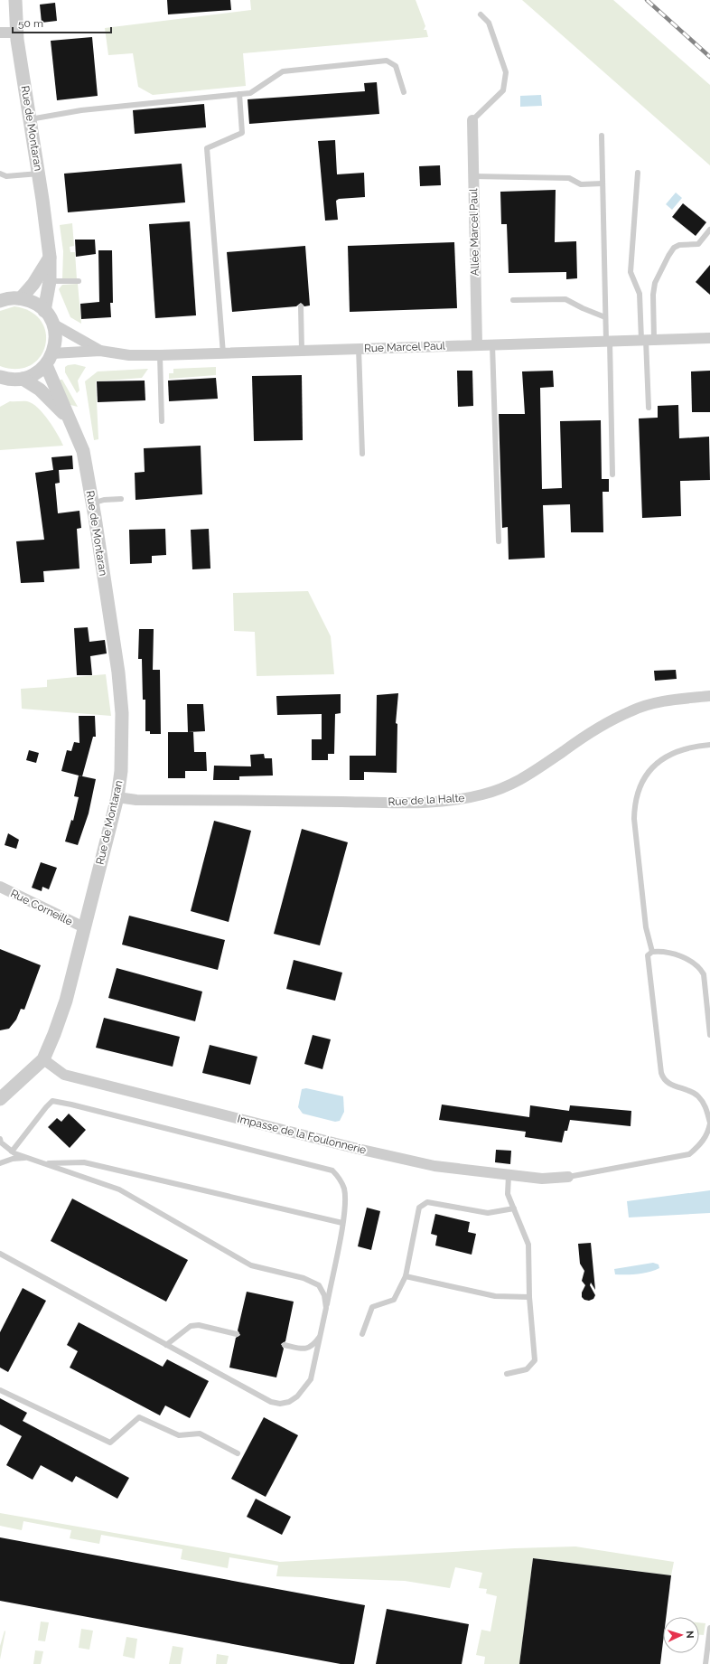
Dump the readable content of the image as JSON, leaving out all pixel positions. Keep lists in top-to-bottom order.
{
  "streets": {
    "street": [
      "Rue de Montaran",
      "Allée Marcel Paul",
      "Rue Marcel Paul",
      "Rue de la Halte",
      "Rue Corneille",
      "Impasse de la Foulonnerie"
    ]
  },
  "crossings": [
    ["Rue de Montaran", "Rue de la Halte"],
    ["Rue de Montaran", "Rue Corneille"],
    ["Rue de Montaran", "Impasse de la Foulonnerie"],
    ["Allée Marcel Paul", "Rue Marcel Paul"]
  ],
  "scale_bar": "50 m",
  "north": "right"
}
